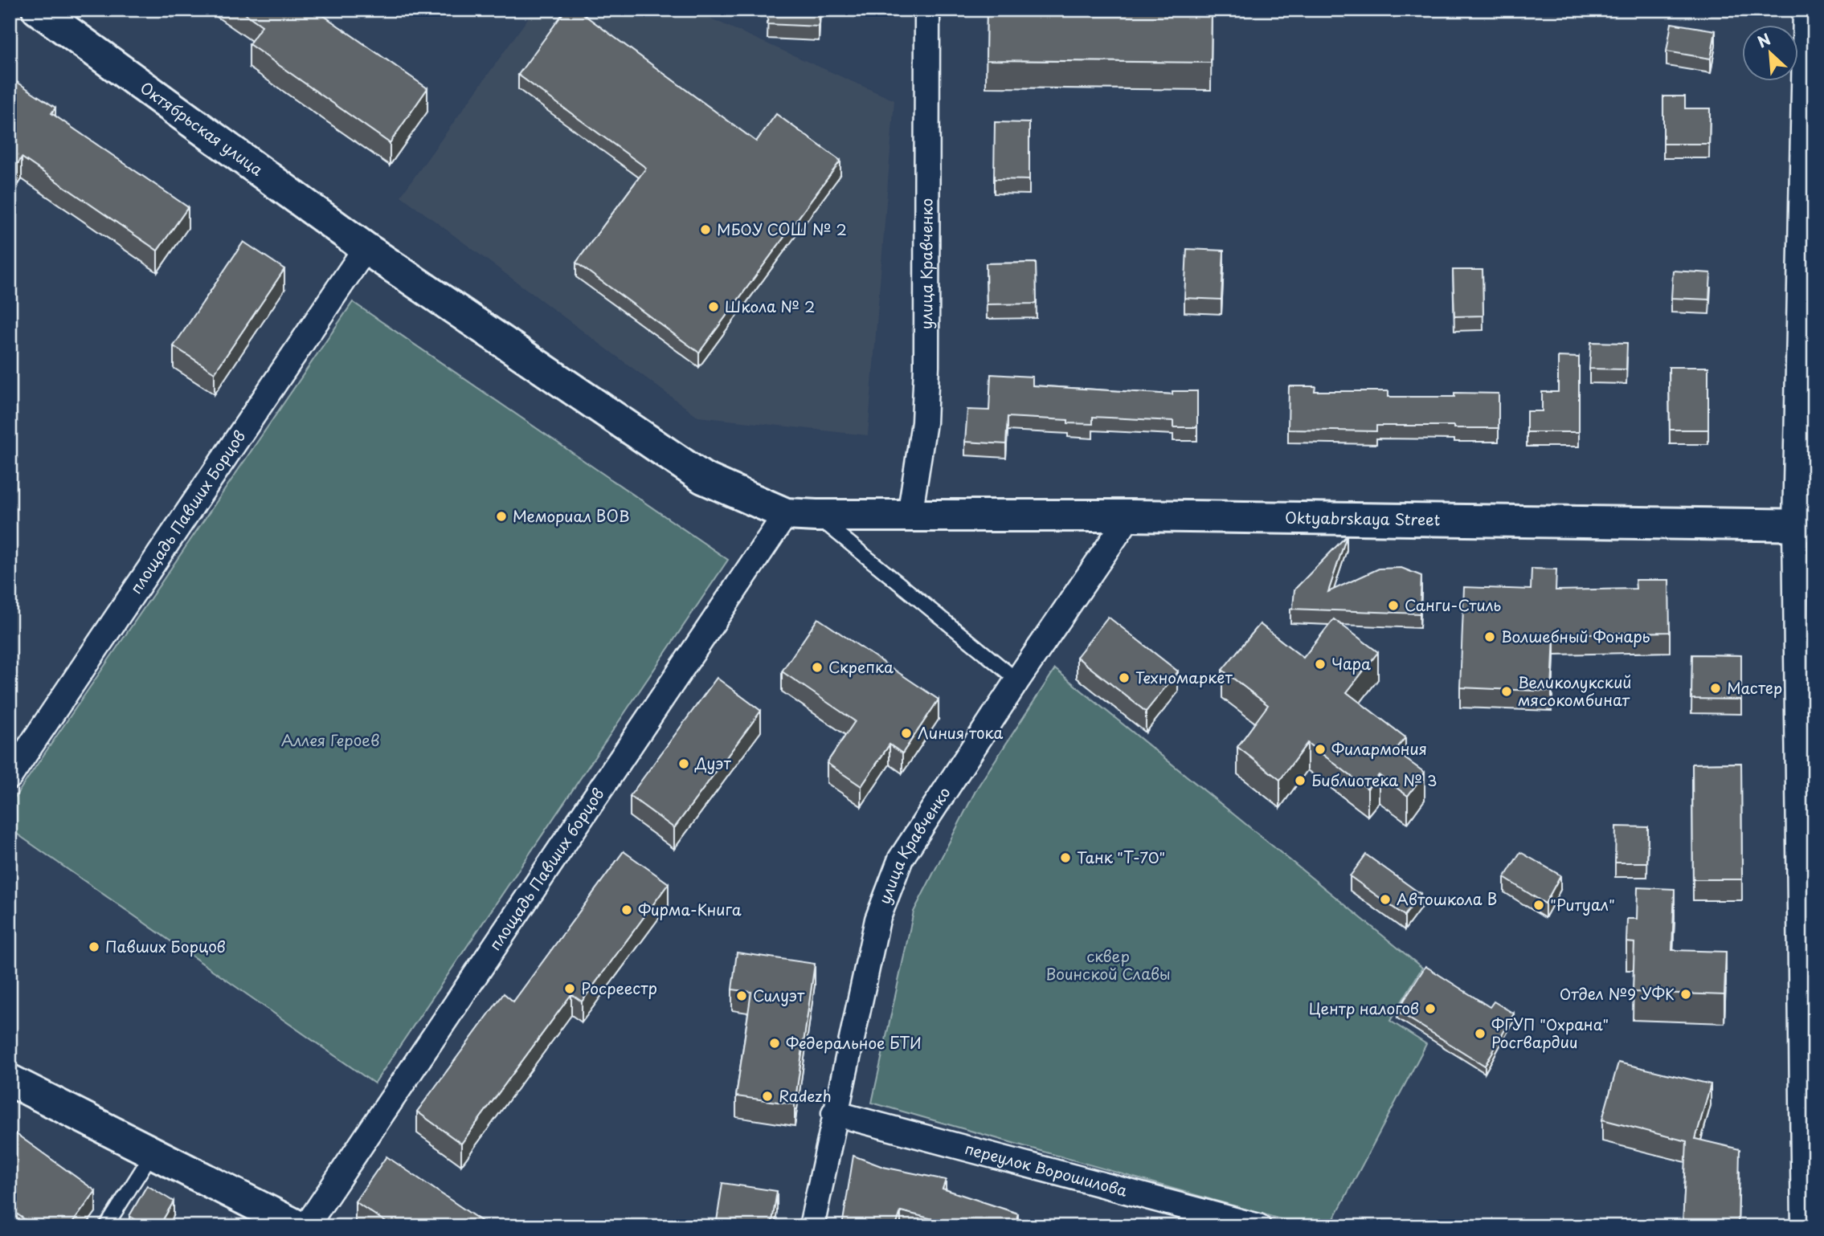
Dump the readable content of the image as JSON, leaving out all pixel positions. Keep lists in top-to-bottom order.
{
  "streets": {
    "main road": ["Октябрьская улица", "Oktyabrskaya Street"],
    "street": [
      "улица Кравченко",
      "площадь Павших Борцов",
      "площадь Павших борцов",
      "переулок Ворошилова"
    ]
  },
  "crossings": [
    ["Октябрьская улица", "площадь Павших Борцов"],
    ["Октябрьская улица", "Oktyabrskaya Street"],
    ["Октябрьская улица", "площадь Павших борцов"],
    ["улица Кравченко", "Oktyabrskaya Street"],
    ["улица Кравченко", "переулок Ворошилова"],
    ["Oktyabrskaya Street", "площадь Павших борцов"]
  ],
  "parks": ["Аллея Героев", "сквер Воинской Славы"],
  "places": [
    "МБОУ СОШ № 2",
    "Школа № 2",
    "Мемориал ВОВ",
    "Санги-Стиль",
    "Волшебный Фонарь",
    "Чара",
    "Скрепка",
    "Техномаркет",
    "Мастер",
    "Великолукский мясокомбинат",
    "Линия тока",
    "Филармония",
    "Дуэт",
    "Библиотека № 3",
    "Танк \"Т-70\"",
    "Автошкола В",
    "\"Ритуал\"",
    "Фирма-Книга",
    "Павших Борцов",
    "Росреестр",
    "Отдел №9 УФК",
    "Силуэт",
    "Центр налогов",
    "ФГУП \"Охрана\" Росгвардии",
    "Федеральное БТИ",
    "Radezh"
  ],
  "north": "top left"
}
